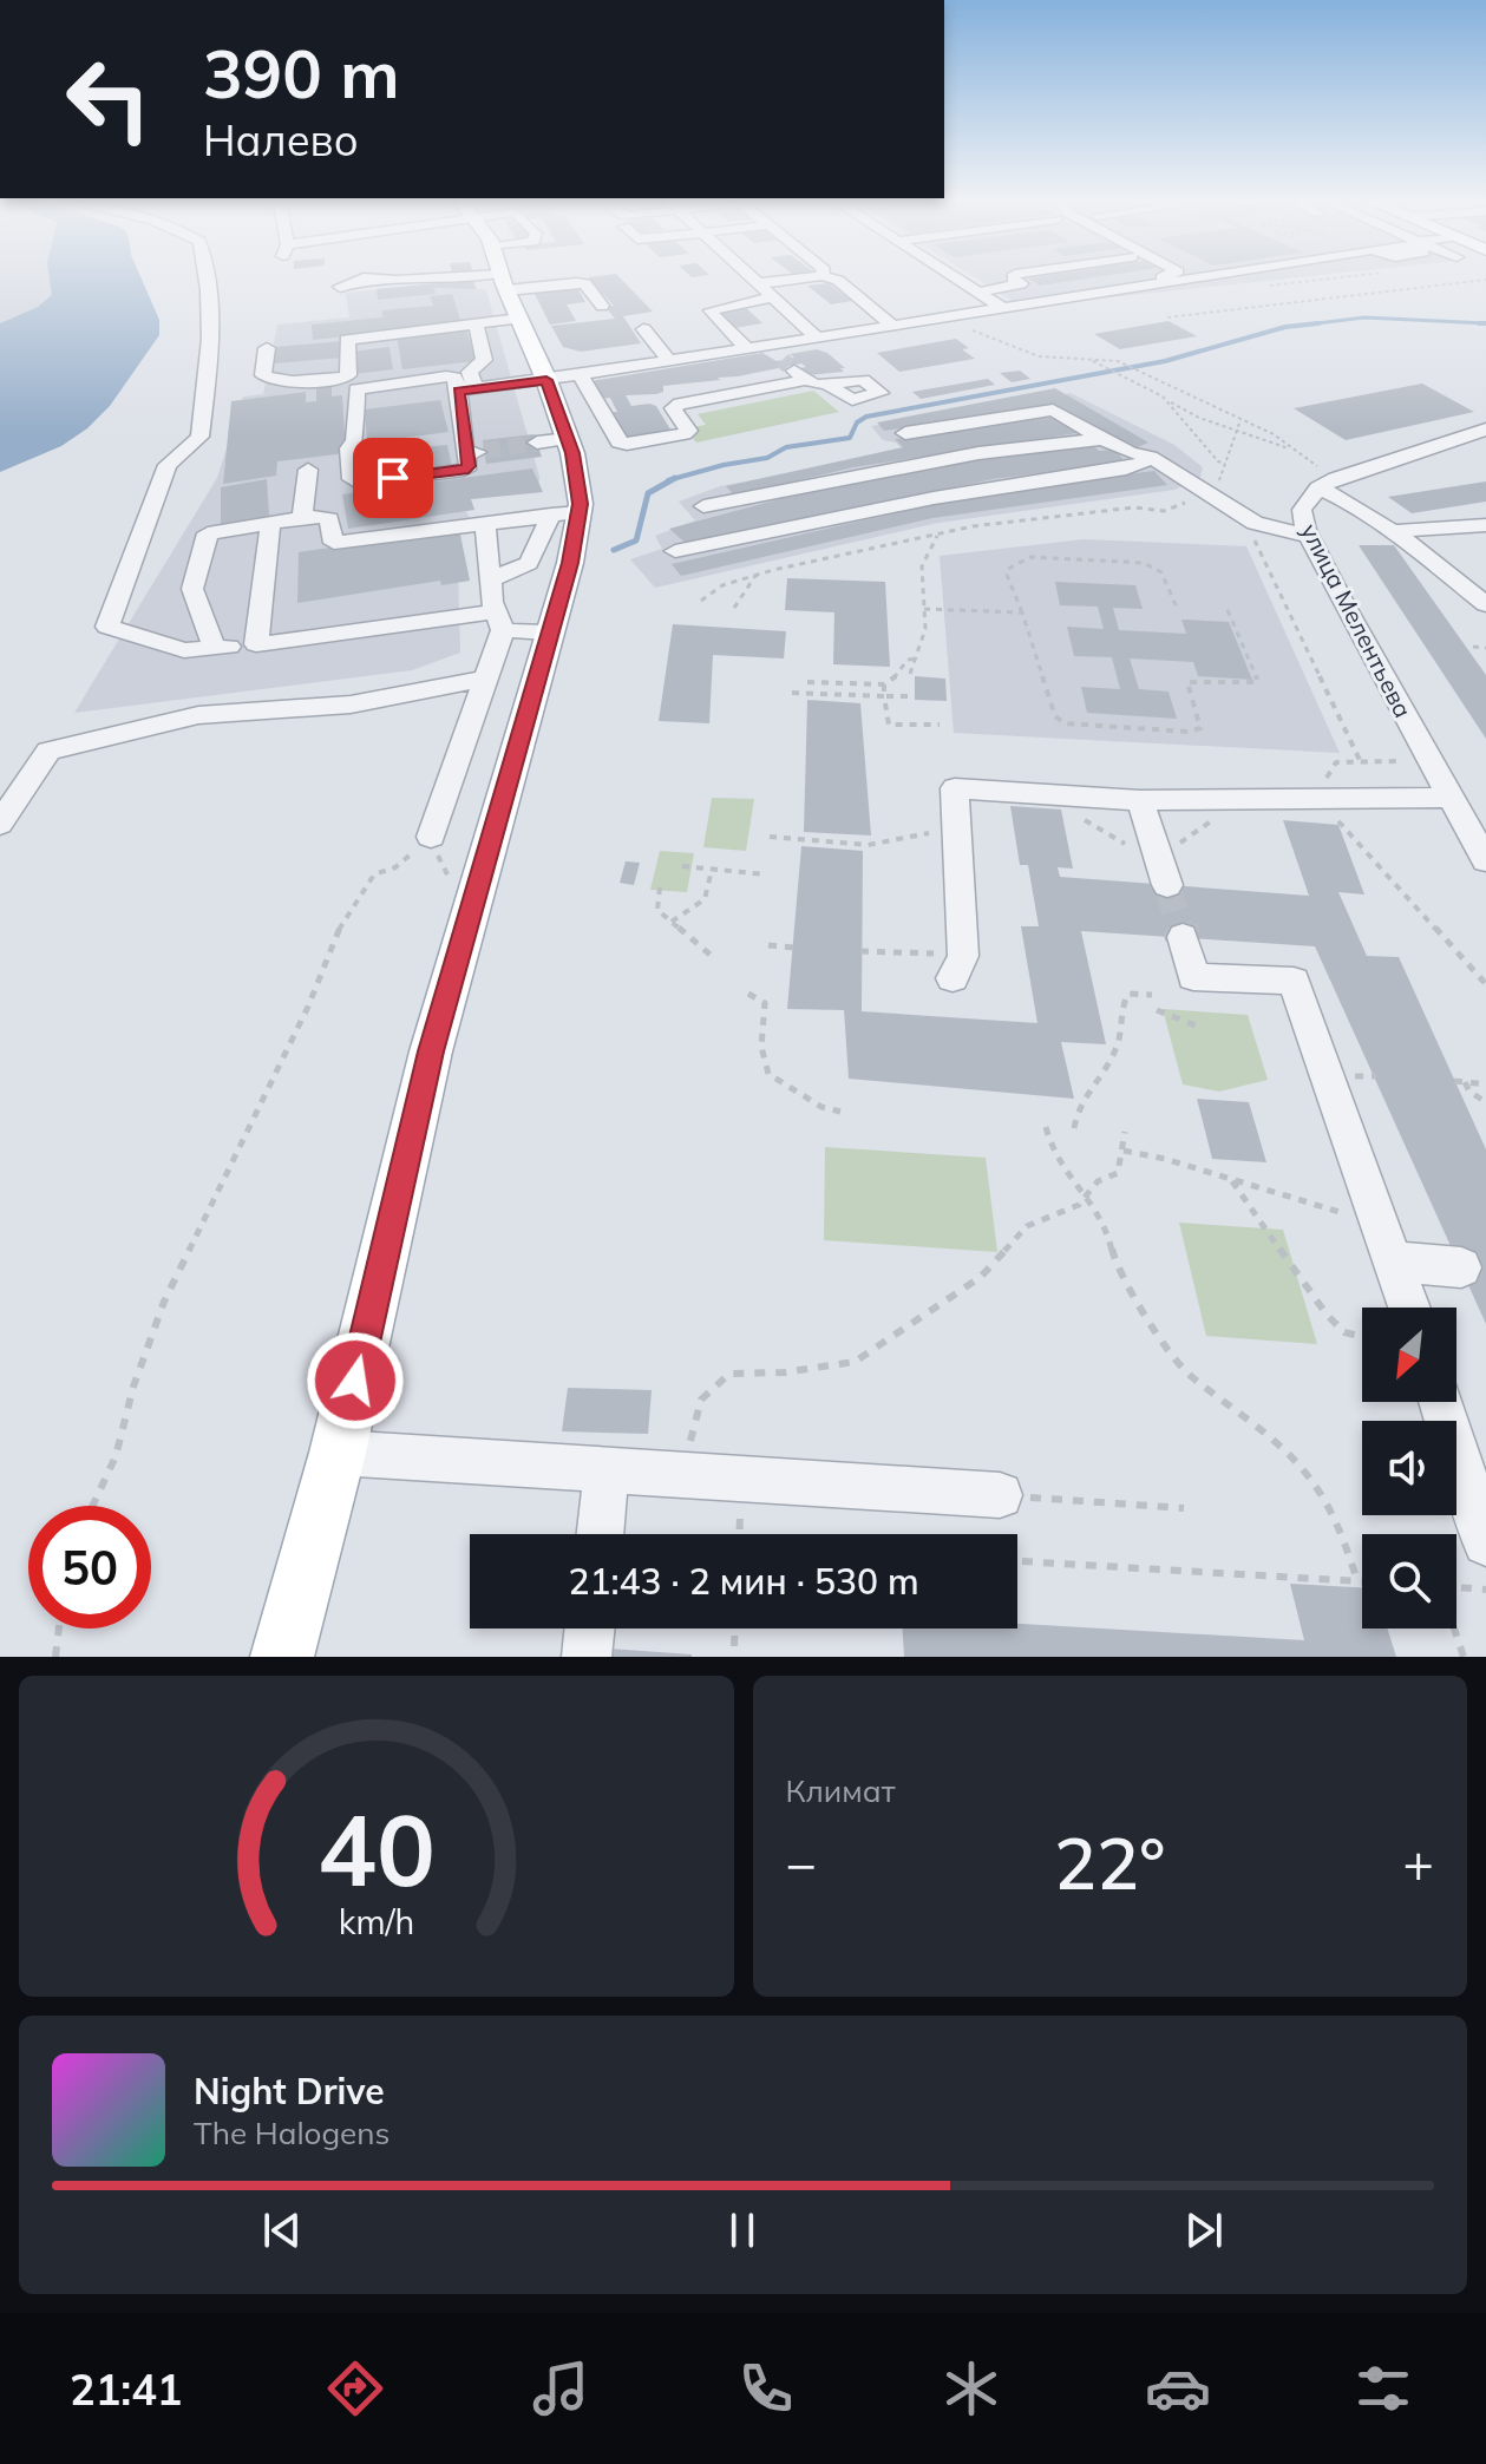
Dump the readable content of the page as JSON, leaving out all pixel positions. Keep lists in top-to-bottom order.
{
  "streets": {
    "street": ["улица Мелентьева"]
  },
  "north": "bottom left",
  "page": {
    "turn": ["390 m", "Налево"],
    "limit": "50",
    "trip": "21:43 · 2 мин · 530 m",
    "tile": "Климат",
    "heat": ["−", "22°", "+"],
    "song": ["Night Drive", "The Halogens"],
    "tabs": "21:41",
    "gauge": ["40", "km/h"]
  }
}
